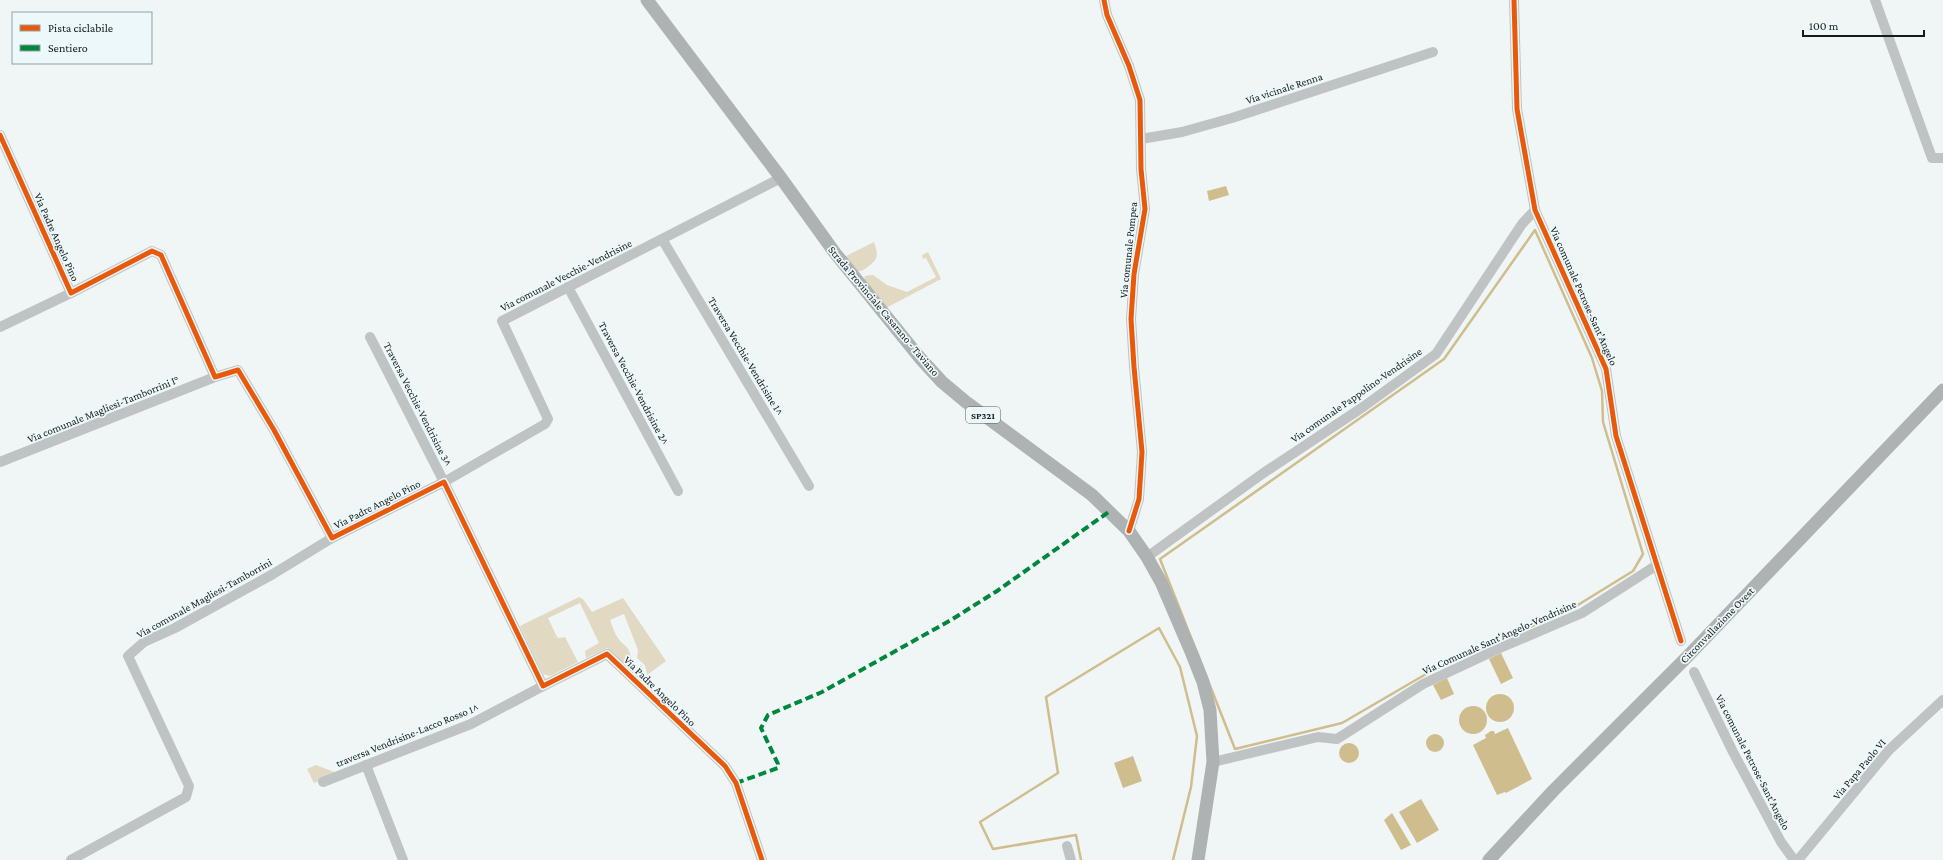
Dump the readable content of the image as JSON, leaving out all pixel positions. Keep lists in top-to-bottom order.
{
  "streets": {
    "main road": ["Strada Provinciale Casarano - Taviano", "SP321", "Circonvallazione Ovest"],
    "street": [
      "Via vicinale Renna",
      "Via Padre Angelo Pino",
      "Via comunale Pompea",
      "Via comunale Vecchie-Vendrisine",
      "Via comunale Petrose-Sant'Angelo",
      "Traversa Vecchie-Vendrisine 1^",
      "Traversa Vecchie-Vendrisine 2^",
      "Via comunale Pappolino-Vendrisine",
      "Traversa Vecchie-Vendrisine 3^",
      "Via comunale Magliesi-Tamborrini I°",
      "Via comunale Magliesi-Tamborrini",
      "Via Comunale Sant'Angelo-Vendrisine",
      "traversa Vendrisine-Lacco Rosso 1^",
      "Via Papa Paolo VI"
    ]
  },
  "crossings": [
    ["Via vicinale Renna", "Via comunale Pompea"],
    ["Via Padre Angelo Pino", "Via comunale Vecchie-Vendrisine"],
    ["Via Padre Angelo Pino", "Traversa Vecchie-Vendrisine 3^"],
    ["Via Padre Angelo Pino", "Via comunale Magliesi-Tamborrini I°"],
    ["Via Padre Angelo Pino", "Via comunale Magliesi-Tamborrini"],
    ["Via Padre Angelo Pino", "traversa Vendrisine-Lacco Rosso 1^"],
    ["Via comunale Pompea", "Strada Provinciale Casarano - Taviano"],
    ["Via comunale Vecchie-Vendrisine", "Strada Provinciale Casarano - Taviano"],
    ["Via comunale Vecchie-Vendrisine", "Traversa Vecchie-Vendrisine 1^"],
    ["Via comunale Vecchie-Vendrisine", "Traversa Vecchie-Vendrisine 2^"],
    ["Via comunale Vecchie-Vendrisine", "Traversa Vecchie-Vendrisine 3^"],
    ["Via comunale Petrose-Sant'Angelo", "Via comunale Pappolino-Vendrisine"],
    ["Via comunale Petrose-Sant'Angelo", "Via Comunale Sant'Angelo-Vendrisine"],
    ["Strada Provinciale Casarano - Taviano", "Via comunale Pappolino-Vendrisine"],
    ["Strada Provinciale Casarano - Taviano", "Via Comunale Sant'Angelo-Vendrisine"]
  ],
  "legend": ["Pista ciclabile", "Sentiero"],
  "scale_bar": "100 m"
}
